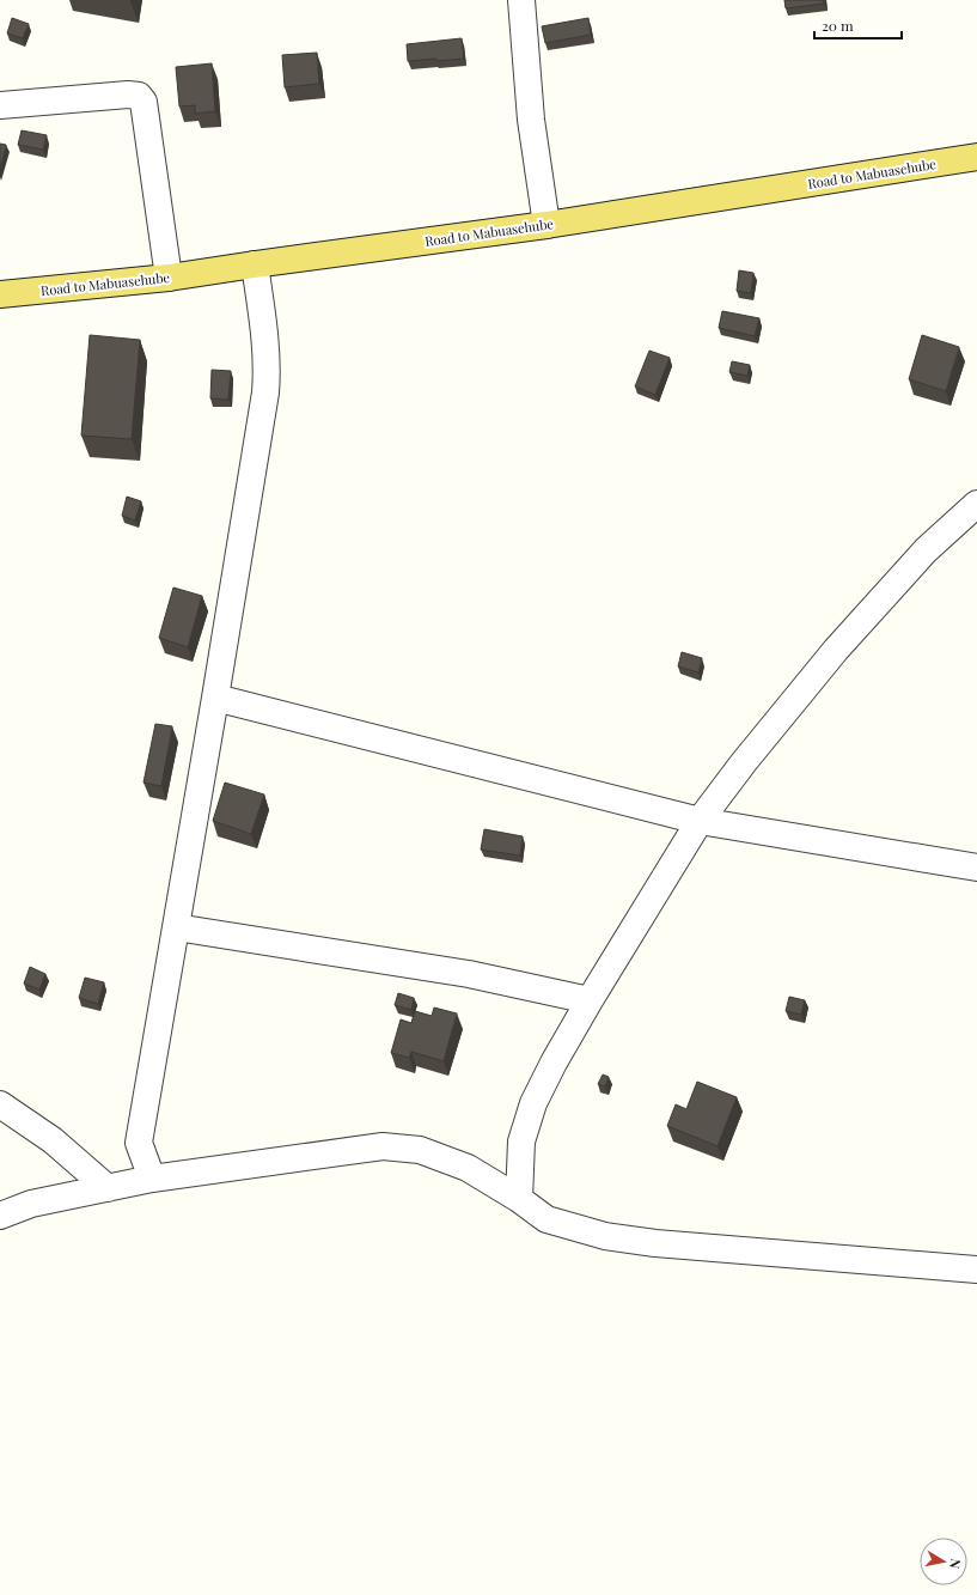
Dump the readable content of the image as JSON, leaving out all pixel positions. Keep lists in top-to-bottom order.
{
  "streets": {
    "main road": ["Road to Mabuasehube"]
  },
  "scale_bar": "20 m",
  "north": "right"
}
